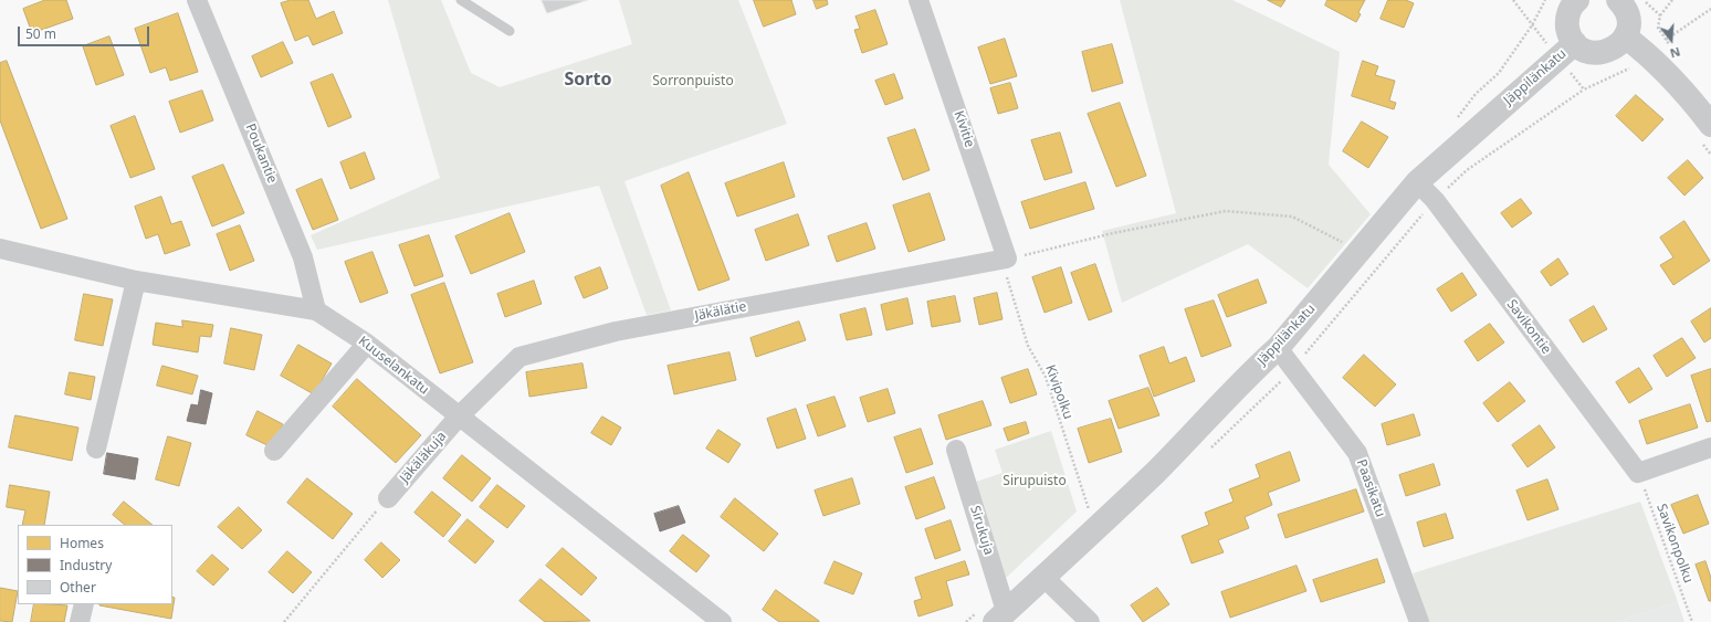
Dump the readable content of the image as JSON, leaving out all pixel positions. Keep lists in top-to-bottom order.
{
  "streets": {
    "street": [
      "Jäppilänkatu",
      "Kivitie",
      "Poukantie",
      "Jäkälätie",
      "Savikontie",
      "Kuuselankatu",
      "Jäkäläkuja",
      "Paasikatu",
      "Sirukuja"
    ],
    "path": ["Kivipolku", "Savikonpolku"]
  },
  "crossings": [
    ["Jäppilänkatu", "Savikontie"],
    ["Jäppilänkatu", "Paasikatu"],
    ["Jäppilänkatu", "Sirukuja"],
    ["Kivitie", "Jäkälätie"],
    ["Kivitie", "Kivipolku"],
    ["Poukantie", "Kuuselankatu"],
    ["Jäkälätie", "Kuuselankatu"],
    ["Jäkälätie", "Kivipolku"],
    ["Jäkälätie", "Jäkäläkuja"],
    ["Savikontie", "Savikonpolku"],
    ["Kuuselankatu", "Jäkäläkuja"]
  ],
  "districts": ["Sorto"],
  "parks": ["Sorronpuisto", "Sirupuisto"],
  "legend": ["Homes", "Industry", "Other"],
  "scale_bar": "50 m",
  "north": "bottom"
}
